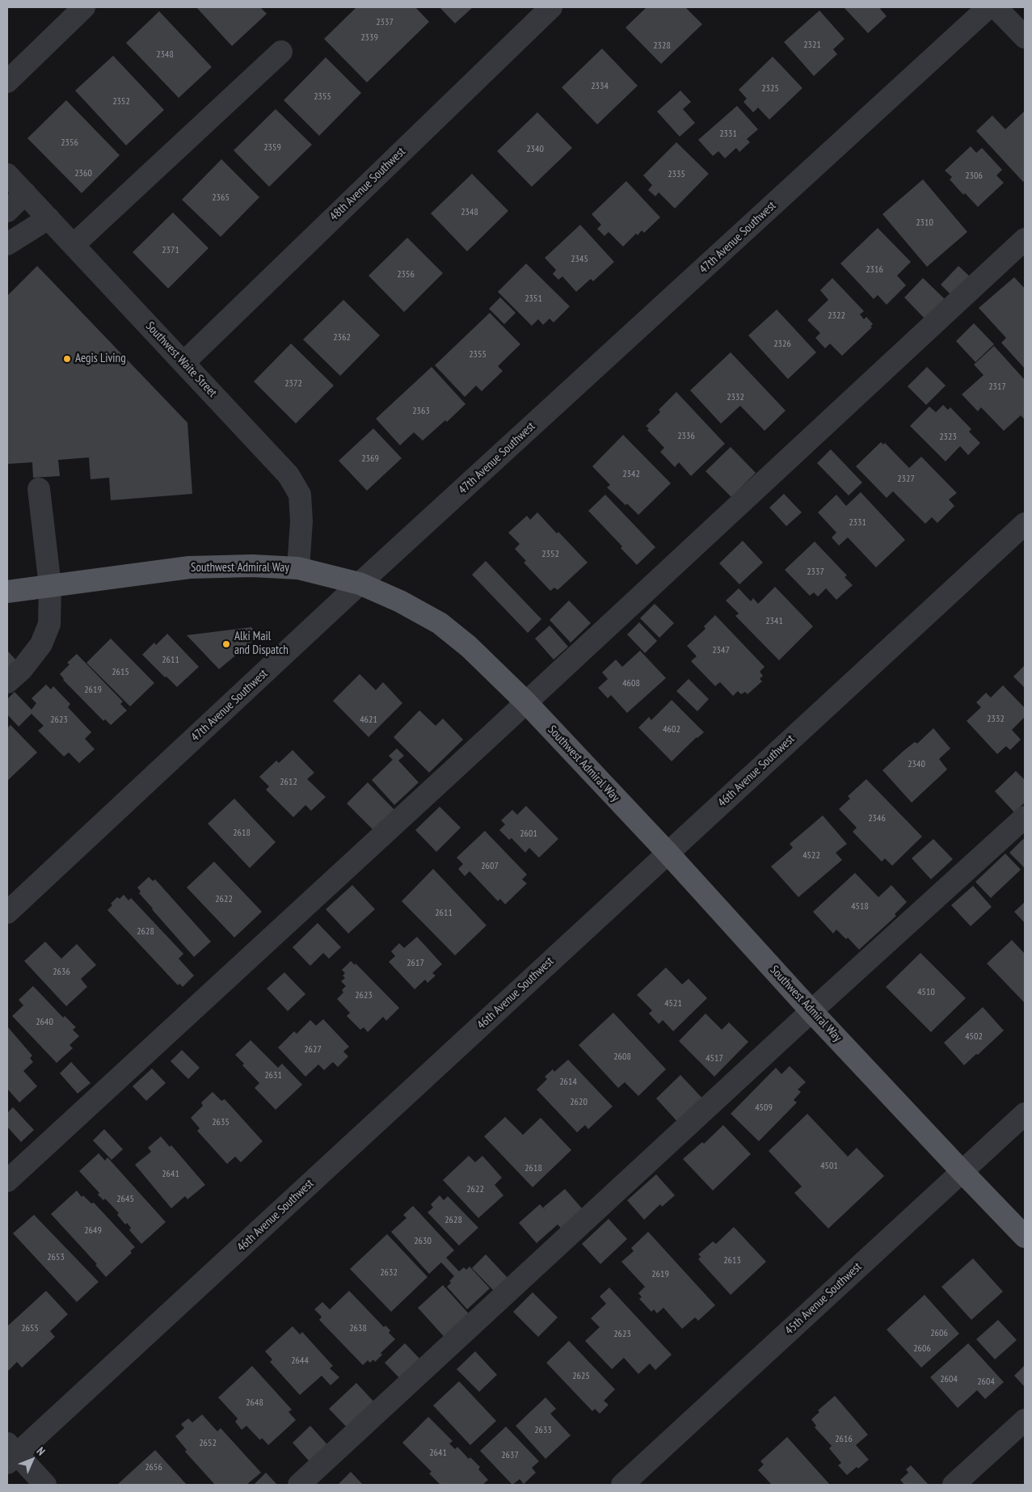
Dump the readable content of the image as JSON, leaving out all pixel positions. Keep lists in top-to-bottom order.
{
  "streets": {
    "main road": ["Southwest Admiral Way"],
    "street": [
      "48th Avenue Southwest",
      "47th Avenue Southwest",
      "Southwest Waite Street",
      "46th Avenue Southwest",
      "45th Avenue Southwest"
    ]
  },
  "crossings": [
    ["48th Avenue Southwest", "Southwest Waite Street"],
    ["47th Avenue Southwest", "Southwest Admiral Way"],
    ["Southwest Waite Street", "Southwest Admiral Way"],
    ["Southwest Admiral Way", "46th Avenue Southwest"],
    ["Southwest Admiral Way", "45th Avenue Southwest"]
  ],
  "places": ["Aegis Living", "Alki Mail and Dispatch"],
  "house_numbers": [
    "2337",
    "2339",
    "2321",
    "2328",
    "2348",
    "2334",
    "2325",
    "2355",
    "2352",
    "2331",
    "2356",
    "2359",
    "2340",
    "2360",
    "2335",
    "2306",
    "2365",
    "2348",
    "2310",
    "2371",
    "2345",
    "2316",
    "2356",
    "2351",
    "2322",
    "2362",
    "2326",
    "2355",
    "2372",
    "2317",
    "2332",
    "2363",
    "2336",
    "2323",
    "2369",
    "2342",
    "2327",
    "2331",
    "2352",
    "2337",
    "2341",
    "2347",
    "2611",
    "2615",
    "4608",
    "2619",
    "2332",
    "2623",
    "4621",
    "4602",
    "2340",
    "2612",
    "2346",
    "2618",
    "2601",
    "4522",
    "2607",
    "2622",
    "4518",
    "2611",
    "2628",
    "2617",
    "2636",
    "4510",
    "2623",
    "4521",
    "2640",
    "4502",
    "2627",
    "2608",
    "4517",
    "2631",
    "2614",
    "2620",
    "4509",
    "2635",
    "4501",
    "2618",
    "2641",
    "2622",
    "2645",
    "2628",
    "2649",
    "2630",
    "2653",
    "2613",
    "2632",
    "2619",
    "2655",
    "2638",
    "2606",
    "2623",
    "2606",
    "2644",
    "2625",
    "2604",
    "2604",
    "2648",
    "2633",
    "2616",
    "2652",
    "2641",
    "2637",
    "2656"
  ],
  "north": "top right"
}
